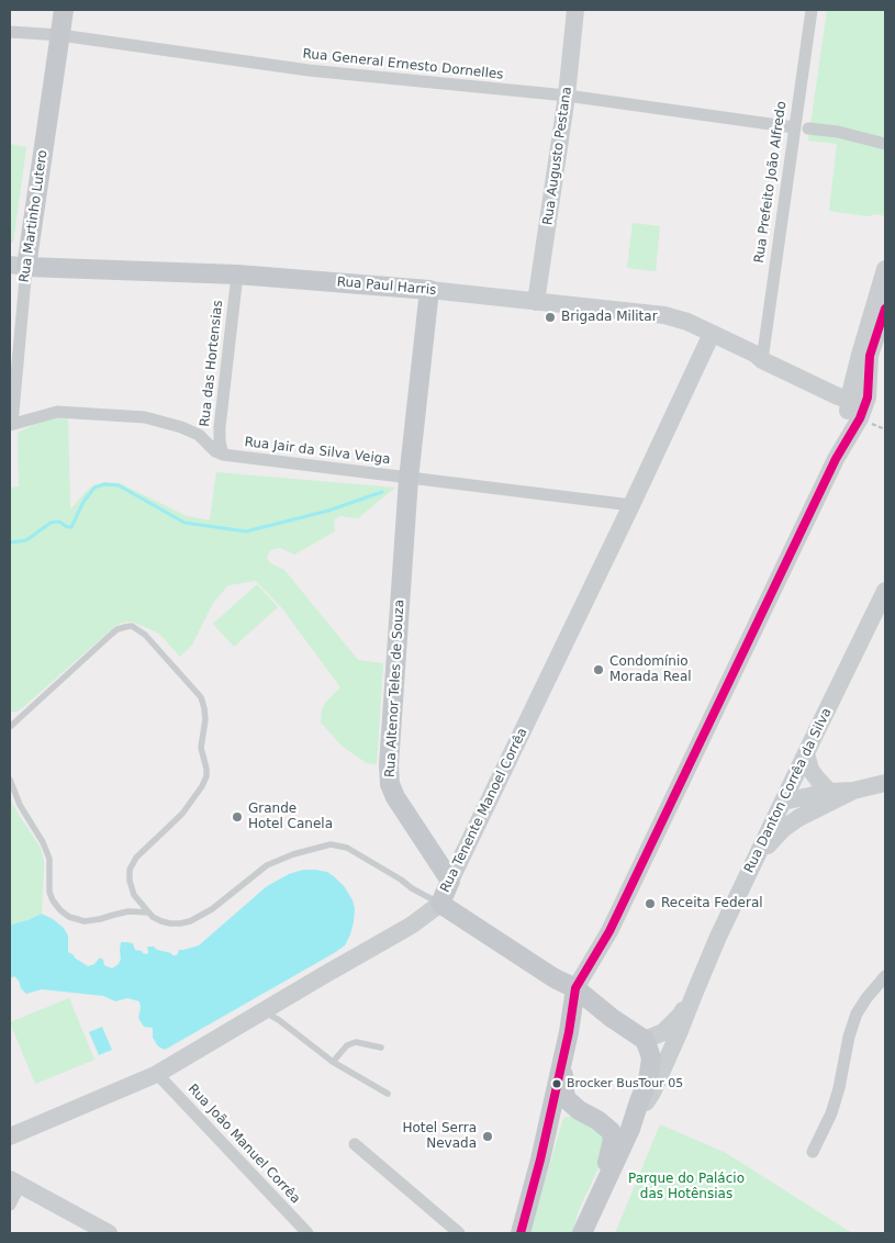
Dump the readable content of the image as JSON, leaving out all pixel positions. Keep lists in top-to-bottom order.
{
  "streets": {
    "main road": [
      "Rua Martinho Lutero",
      "Rua Paul Harris",
      "Rua Altenor Teles de Souza",
      "Rua Tenente Manoel Corrêa"
    ],
    "street": [
      "Rua General Ernesto Dornelles",
      "Rua Augusto Pestana",
      "Rua Prefeito João Alfredo",
      "Rua das Hortensias",
      "Rua Jair da Silva Veiga",
      "Rua Danton Corrêa da Silva",
      "Rua João Manuel Corrêa"
    ]
  },
  "crossings": [
    ["Rua General Ernesto Dornelles", "Rua Augusto Pestana"],
    ["Rua General Ernesto Dornelles", "Rua Prefeito João Alfredo"],
    ["Rua General Ernesto Dornelles", "Rua Martinho Lutero"],
    ["Rua Augusto Pestana", "Rua Paul Harris"],
    ["Rua Prefeito João Alfredo", "Rua Paul Harris"],
    ["Rua Martinho Lutero", "Rua Paul Harris"],
    ["Rua Paul Harris", "Rua das Hortensias"],
    ["Rua Paul Harris", "Rua Altenor Teles de Souza"],
    ["Rua Paul Harris", "Rua Tenente Manoel Corrêa"],
    ["Rua das Hortensias", "Rua Jair da Silva Veiga"],
    ["Rua Jair da Silva Veiga", "Rua Altenor Teles de Souza"],
    ["Rua Jair da Silva Veiga", "Rua Tenente Manoel Corrêa"],
    ["Rua Altenor Teles de Souza", "Rua Tenente Manoel Corrêa"],
    ["Rua Tenente Manoel Corrêa", "Rua João Manuel Corrêa"]
  ],
  "parks": ["Parque do Palácio das Hotênsias"],
  "places": [
    "Brigada Militar",
    "Condomínio Morada Real",
    "Grande Hotel Canela",
    "Receita Federal",
    "Brocker BusTour 05",
    "Hotel Serra Nevada"
  ]
}
